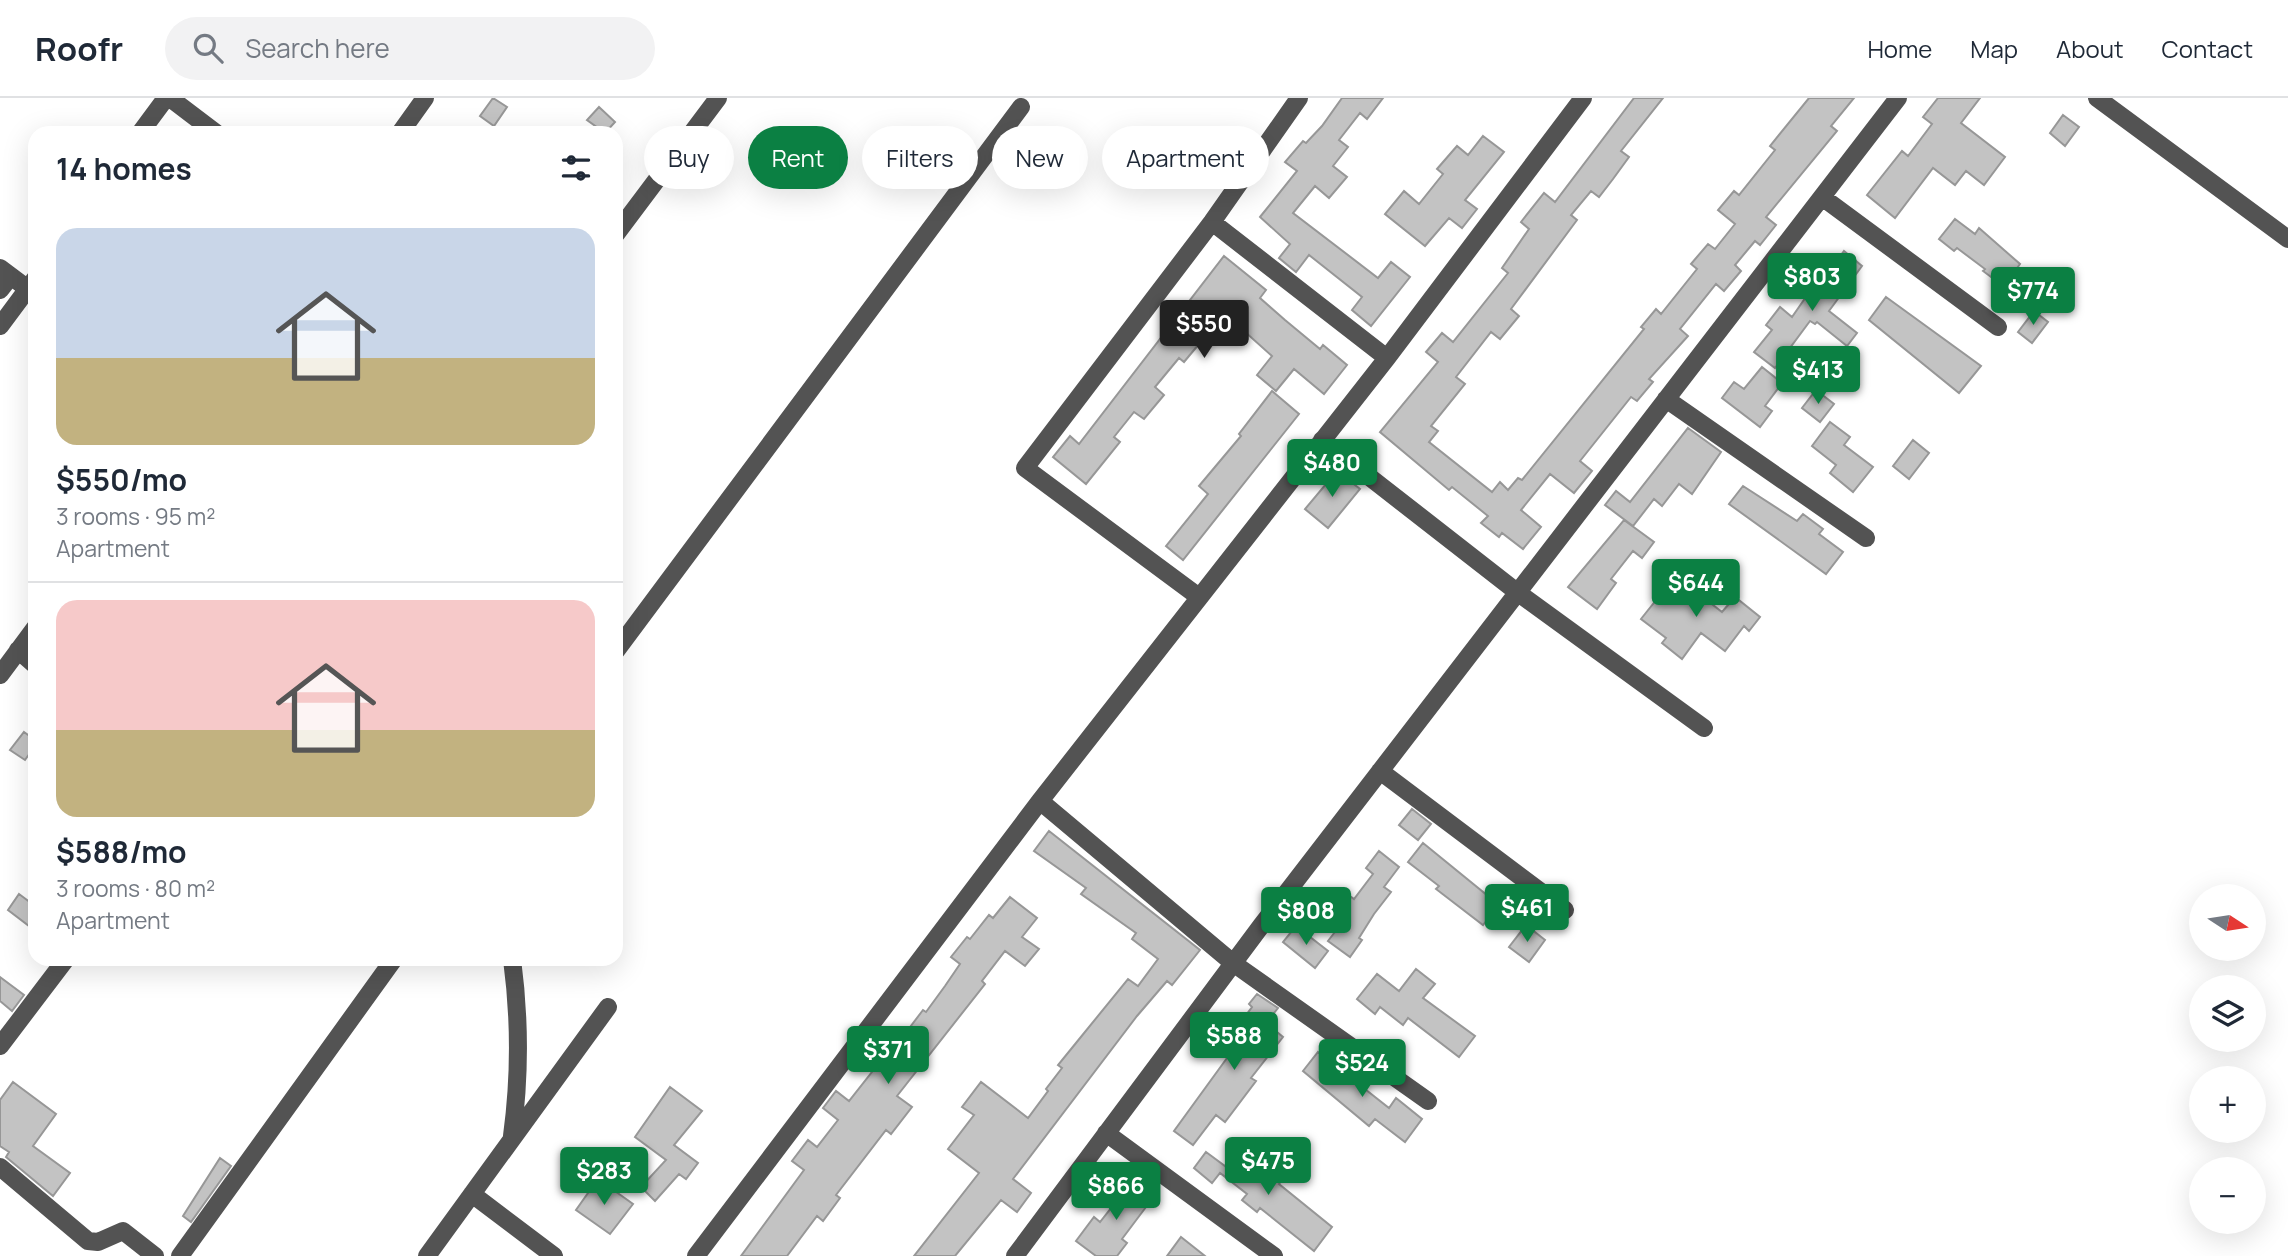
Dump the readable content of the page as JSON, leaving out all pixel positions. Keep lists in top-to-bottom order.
{
  "north": "right",
  "page": {
    "header": "Roofr",
    "search": "Search here",
    "nav": [
      "Home",
      "Map",
      "About",
      "Contact"
    ],
    "chip": [
      "Buy",
      "Rent",
      "Filters",
      "New",
      "Apartment"
    ],
    "heading": "14 homes",
    "list": [
      {
        "name": "$550/mo",
        "note": "3 rooms · 95 m² · Apartment"
      },
      {
        "name": "$588/mo",
        "note": "3 rooms · 80 m² · Apartment"
      }
    ],
    "price": [
      "$803",
      "$774",
      "$550",
      "$413",
      "$480",
      "$644",
      "$461",
      "$808",
      "$588",
      "$371",
      "$524",
      "$475",
      "$283",
      "$866"
    ],
    "map_buttons": ["+", "−"]
  }
}
